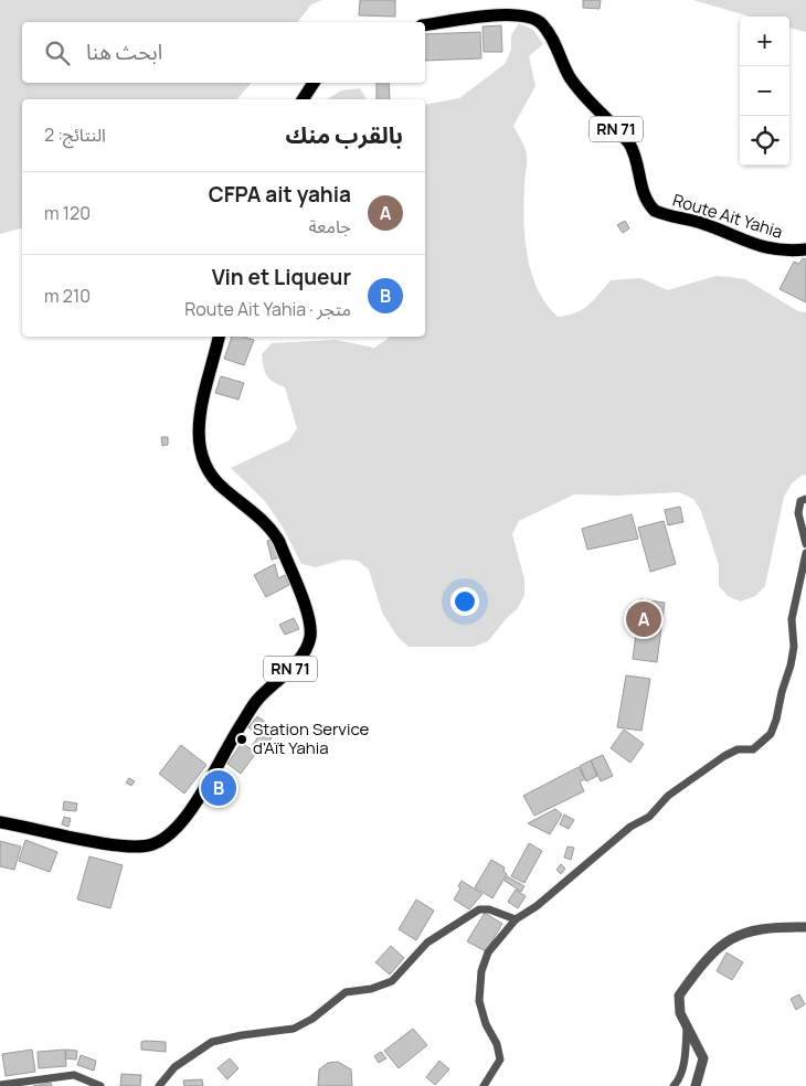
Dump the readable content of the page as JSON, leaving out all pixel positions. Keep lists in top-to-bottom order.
{
  "streets": {
    "main road": ["RN 71", "Route Ait Yahia"]
  },
  "places": ["Station Service d'Aït Yahia"],
  "page": {
    "map_buttons": ["+", "−"],
    "search": "ابحث هنا",
    "heading": ["بالقرب منك", "النتائج: 2"],
    "list": [
      {
        "mark": "A",
        "name": "CFPA ait yahia",
        "note": "جامعة",
        "value": "120 m"
      },
      {
        "mark": "B",
        "name": "Vin et Liqueur",
        "note": "متجر · Route Ait Yahia",
        "value": "210 m"
      }
    ],
    "pins": ["A", "B"]
  }
}
